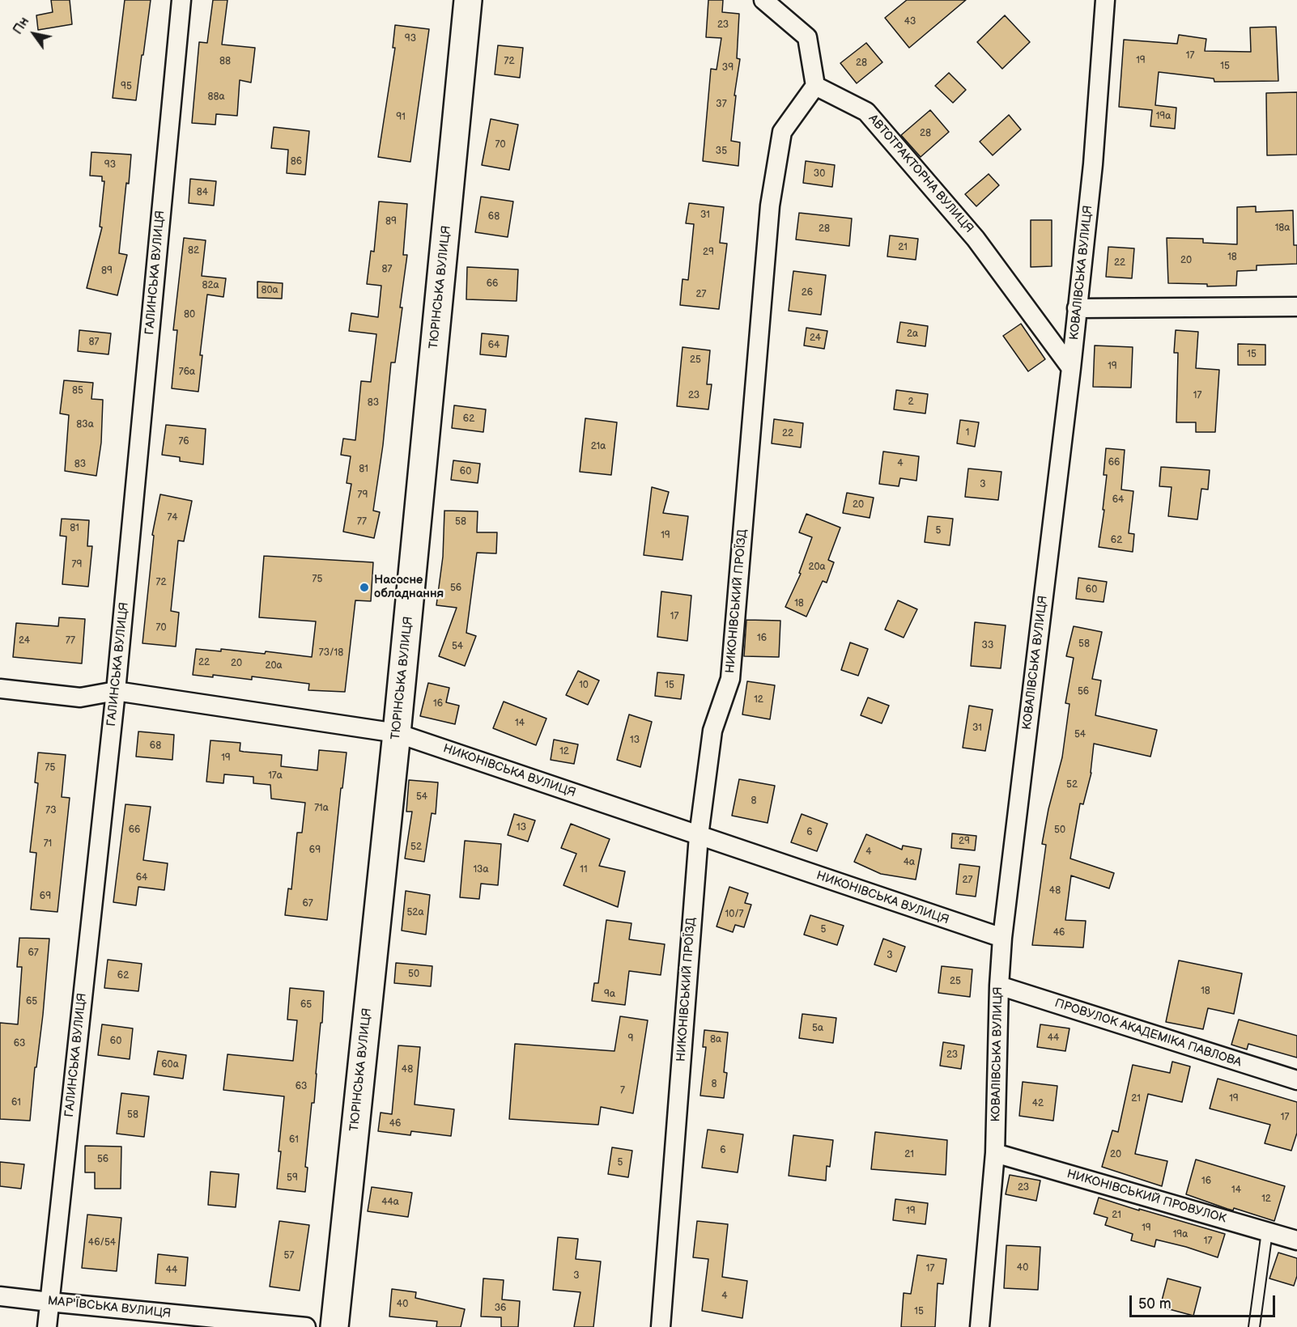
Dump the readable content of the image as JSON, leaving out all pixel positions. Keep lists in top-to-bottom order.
{
  "streets": {
    "main road": ["ТЮРІНСЬКА ВУЛИЦЯ"],
    "street": [
      "АВТОТРАКТОРНА ВУЛИЦЯ",
      "ГАЛИНСЬКА ВУЛИЦЯ",
      "КОВАЛІВСЬКА ВУЛИЦЯ",
      "НИКОНІВСЬКИЙ ПРОЇЗД",
      "НИКОНІВСЬКА ВУЛИЦЯ",
      "ПРОВУЛОК АКАДЕМІКА ПАВЛОВА",
      "НИКОНІВСЬКИЙ ПРОВУЛОК",
      "МАР'ЇВСЬКА ВУЛИЦЯ"
    ]
  },
  "crossings": [
    ["АВТОТРАКТОРНА ВУЛИЦЯ", "КОВАЛІВСЬКА ВУЛИЦЯ"],
    ["АВТОТРАКТОРНА ВУЛИЦЯ", "НИКОНІВСЬКИЙ ПРОЇЗД"],
    ["ГАЛИНСЬКА ВУЛИЦЯ", "НИКОНІВСЬКА ВУЛИЦЯ"],
    ["ГАЛИНСЬКА ВУЛИЦЯ", "МАР'ЇВСЬКА ВУЛИЦЯ"],
    ["КОВАЛІВСЬКА ВУЛИЦЯ", "НИКОНІВСЬКА ВУЛИЦЯ"],
    ["КОВАЛІВСЬКА ВУЛИЦЯ", "ПРОВУЛОК АКАДЕМІКА ПАВЛОВА"],
    ["КОВАЛІВСЬКА ВУЛИЦЯ", "НИКОНІВСЬКИЙ ПРОВУЛОК"],
    ["ТЮРІНСЬКА ВУЛИЦЯ", "НИКОНІВСЬКА ВУЛИЦЯ"],
    ["НИКОНІВСЬКИЙ ПРОЇЗД", "НИКОНІВСЬКА ВУЛИЦЯ"]
  ],
  "places": ["Насосне обладнання"],
  "house_numbers": [
    "43",
    "23",
    "93",
    "17",
    "19",
    "88",
    "72",
    "28",
    "15",
    "39",
    "95",
    "88а",
    "37",
    "19а",
    "91",
    "28",
    "70",
    "35",
    "86",
    "93",
    "30",
    "84",
    "31",
    "68",
    "89",
    "18а",
    "28",
    "21",
    "82",
    "29",
    "18",
    "20",
    "22",
    "87",
    "89",
    "66",
    "82а",
    "80а",
    "26",
    "27",
    "80",
    "2а",
    "24",
    "87",
    "64",
    "15",
    "25",
    "19",
    "76а",
    "85",
    "23",
    "17",
    "2",
    "83",
    "62",
    "83а",
    "1",
    "22",
    "76",
    "21а",
    "66",
    "4",
    "83",
    "81",
    "60",
    "3",
    "79",
    "64",
    "20",
    "74",
    "77",
    "58",
    "81",
    "5",
    "19",
    "62",
    "79",
    "20а",
    "75",
    "72",
    "56",
    "60",
    "18",
    "17",
    "70",
    "16",
    "24",
    "77",
    "58",
    "33",
    "54",
    "73/18",
    "22",
    "20",
    "20а",
    "10",
    "15",
    "56",
    "12",
    "16",
    "14",
    "31",
    "54",
    "13",
    "68",
    "12",
    "19",
    "75",
    "17а",
    "52",
    "54",
    "8",
    "71а",
    "73",
    "13",
    "66",
    "50",
    "6",
    "29",
    "71",
    "52",
    "69",
    "4",
    "4а",
    "13а",
    "11",
    "64",
    "27",
    "48",
    "69",
    "67",
    "52а",
    "10/7",
    "5",
    "46",
    "67",
    "3",
    "50",
    "62",
    "25",
    "18",
    "9а",
    "65",
    "65",
    "5а",
    "44",
    "9",
    "8а",
    "60",
    "63",
    "23",
    "60а",
    "48",
    "8",
    "63",
    "7",
    "21",
    "19",
    "61",
    "42",
    "58",
    "17",
    "46",
    "61",
    "6",
    "21",
    "20",
    "56",
    "5",
    "59",
    "16",
    "23",
    "14",
    "12",
    "44а",
    "19",
    "21",
    "19",
    "19а",
    "17",
    "46/54",
    "57",
    "40",
    "17",
    "44",
    "3",
    "4",
    "40",
    "36",
    "15"
  ],
  "scale_bar": "50 m",
  "north": "top left"
}
